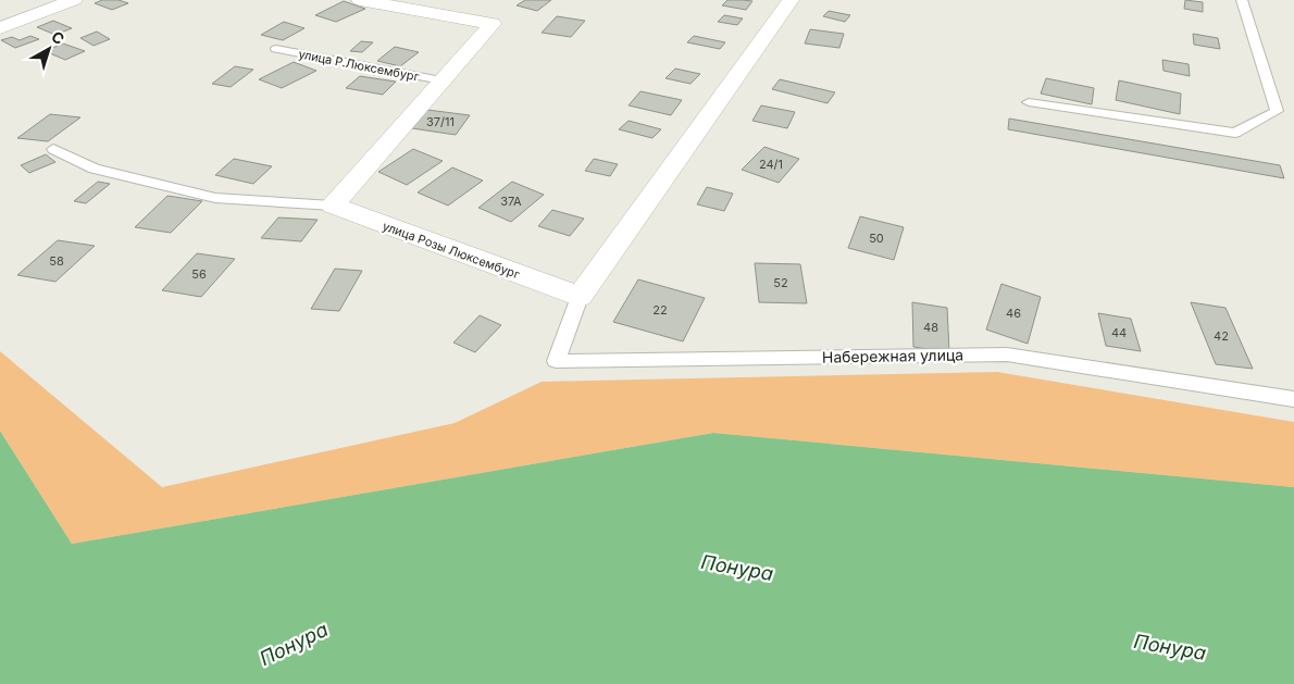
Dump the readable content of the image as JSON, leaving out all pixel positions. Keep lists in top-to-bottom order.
{
  "streets": {
    "street": ["улица Розы Люксембург"],
    "lane": ["улица Р.Люксембург", "Набережная улица"]
  },
  "crossings": [
    ["улица Розы Люксембург", "Набережная улица"]
  ],
  "water": ["Понура"],
  "house_numbers": [
    "37/11",
    "24/1",
    "37А",
    "50",
    "58",
    "56",
    "52",
    "22",
    "46",
    "48",
    "44",
    "42"
  ],
  "north": "top right"
}
